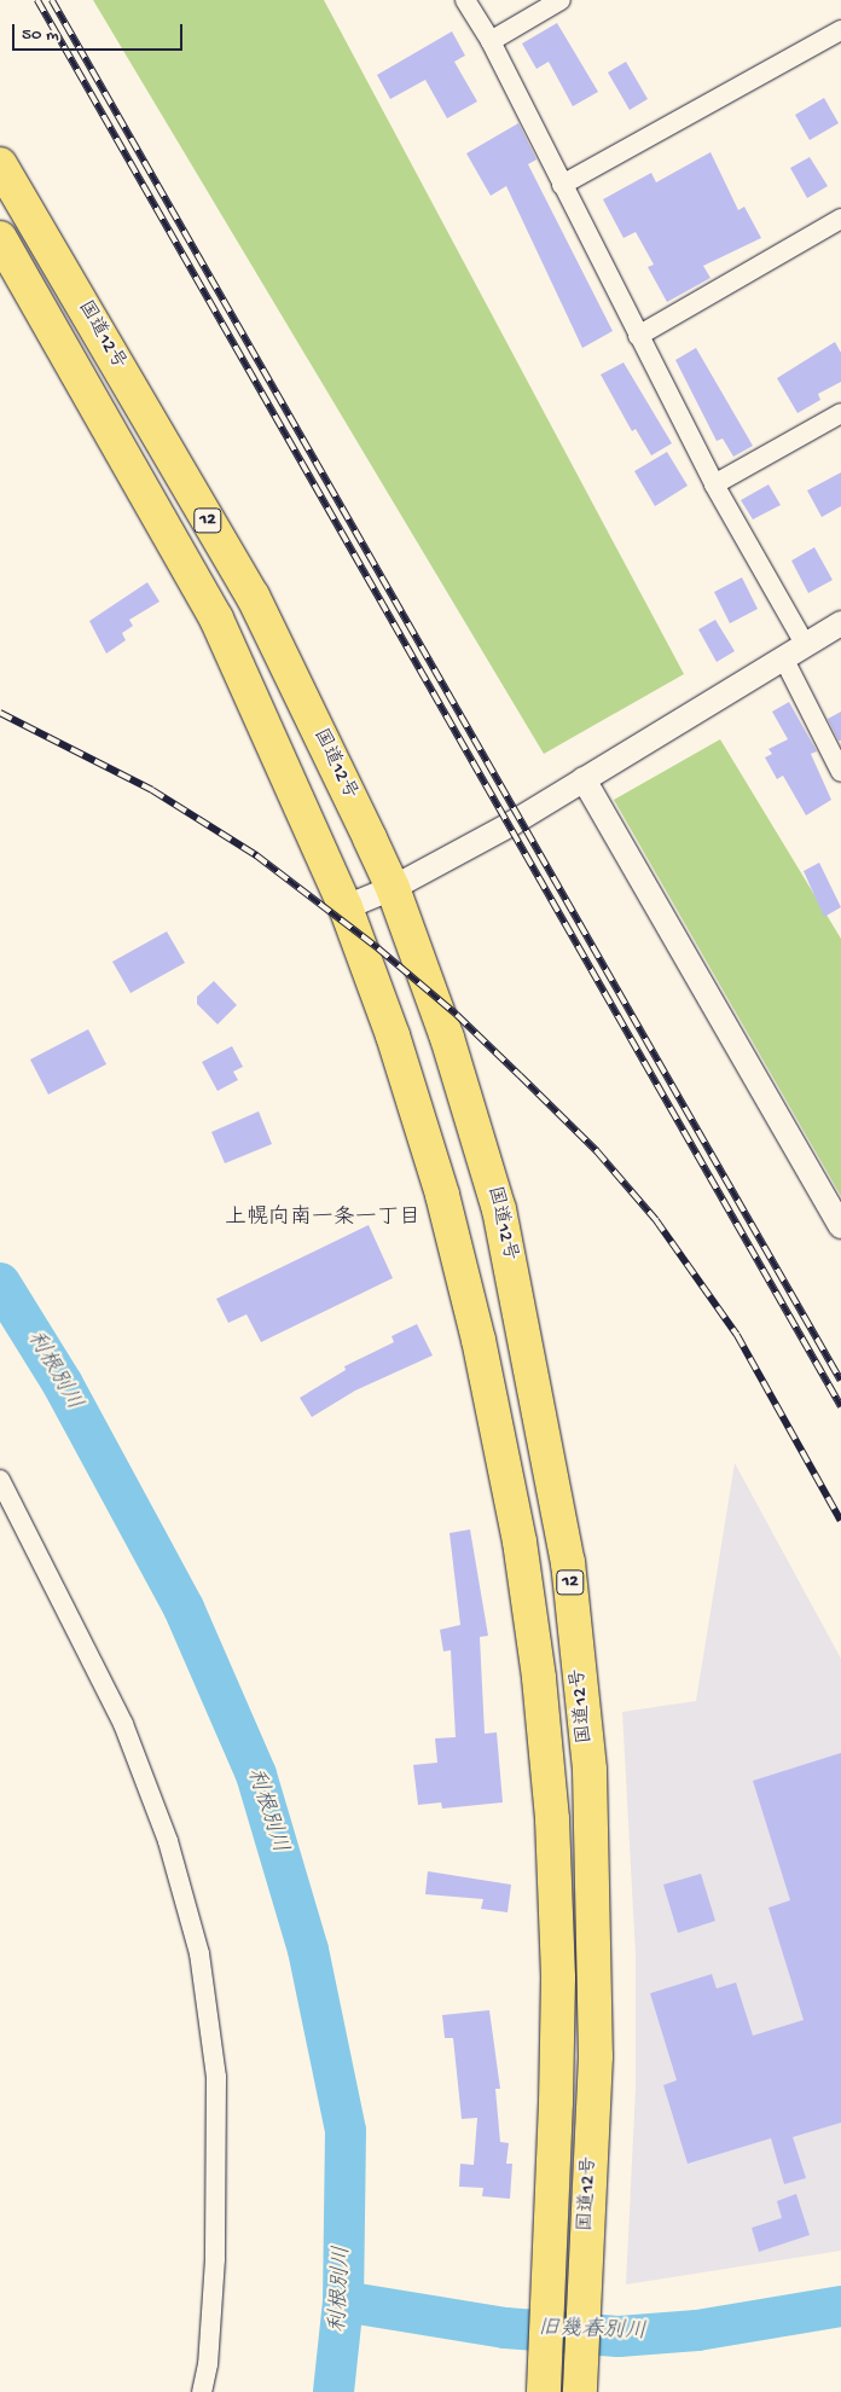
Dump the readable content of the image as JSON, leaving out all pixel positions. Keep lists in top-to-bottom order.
{
  "streets": {
    "highway": ["国道12号", "12"]
  },
  "districts": ["上幌向南一条一丁目"],
  "water": ["利根別川", "旧幾春別川"],
  "scale_bar": "50 m"
}
